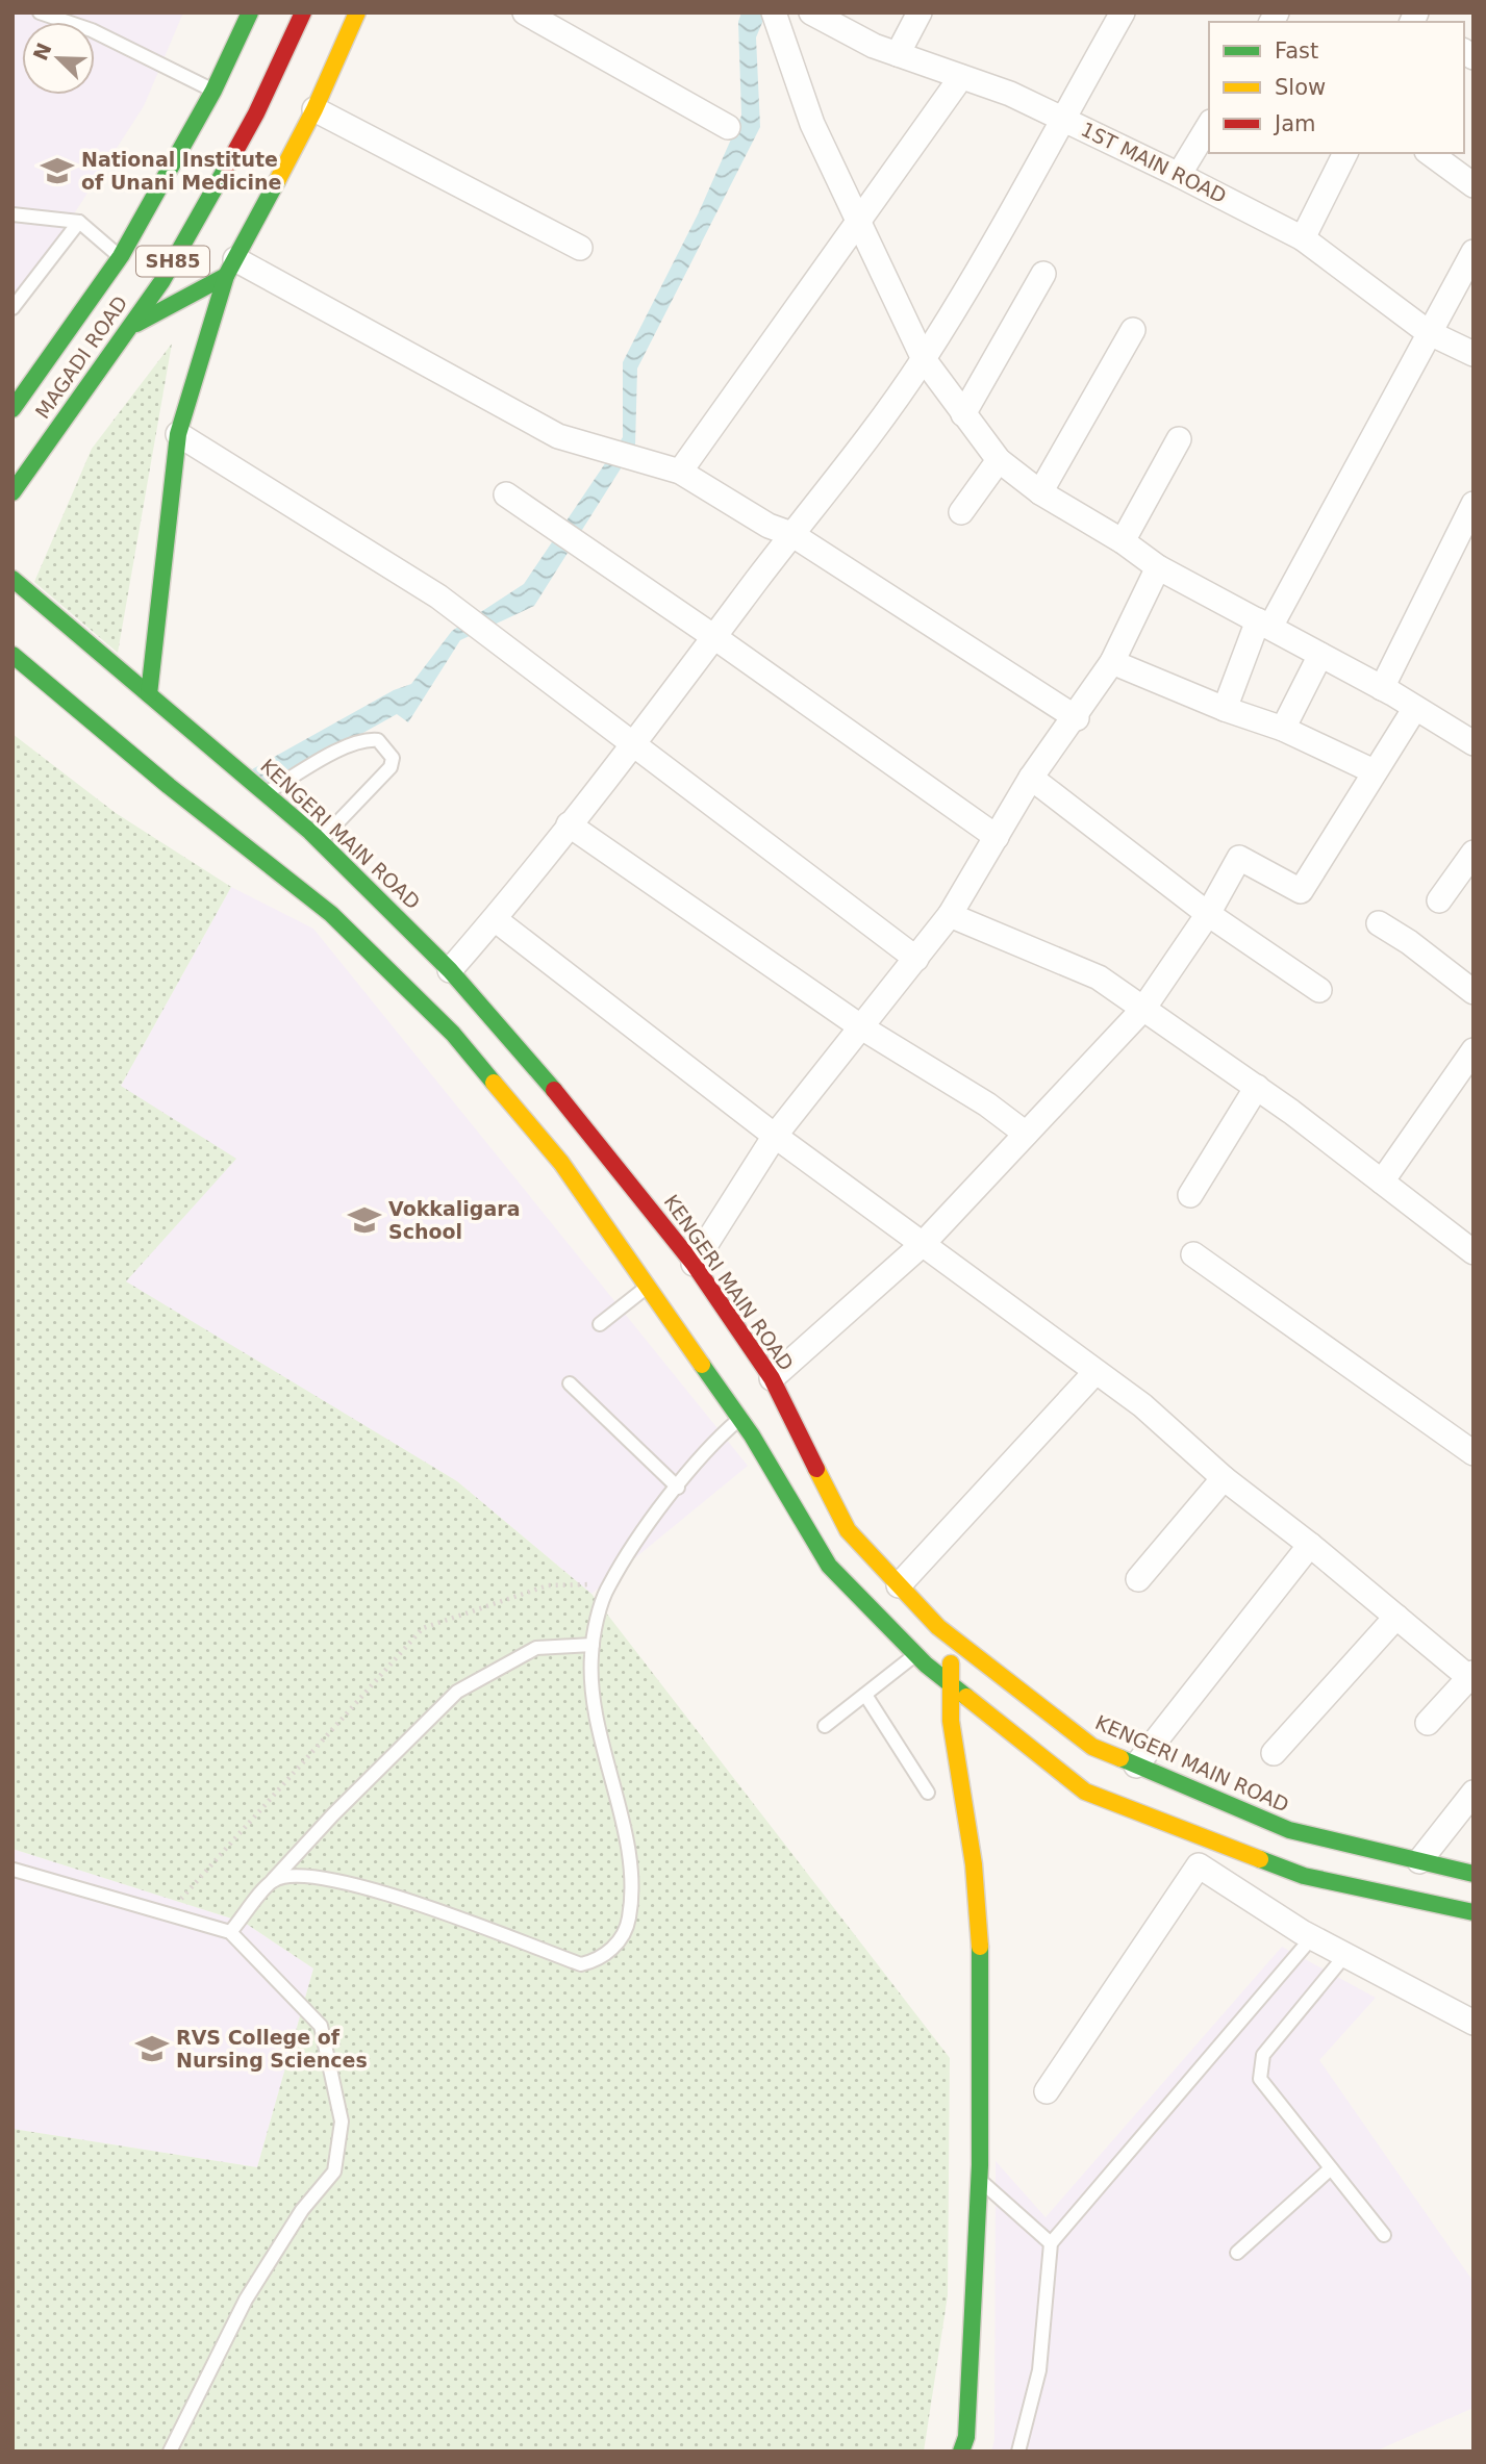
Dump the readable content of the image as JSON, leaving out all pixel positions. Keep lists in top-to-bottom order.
{
  "streets": {
    "main road": ["SH85", "MAGADI ROAD", "KENGERI MAIN ROAD"],
    "street": ["1ST MAIN ROAD"]
  },
  "places": {
    "school or university": ["National Institute of Unani Medicine", "Vokkaligara School", "RVS College of Nursing Sciences"]
  },
  "legend": ["Fast", "Slow", "Jam"],
  "north": "top left"
}
